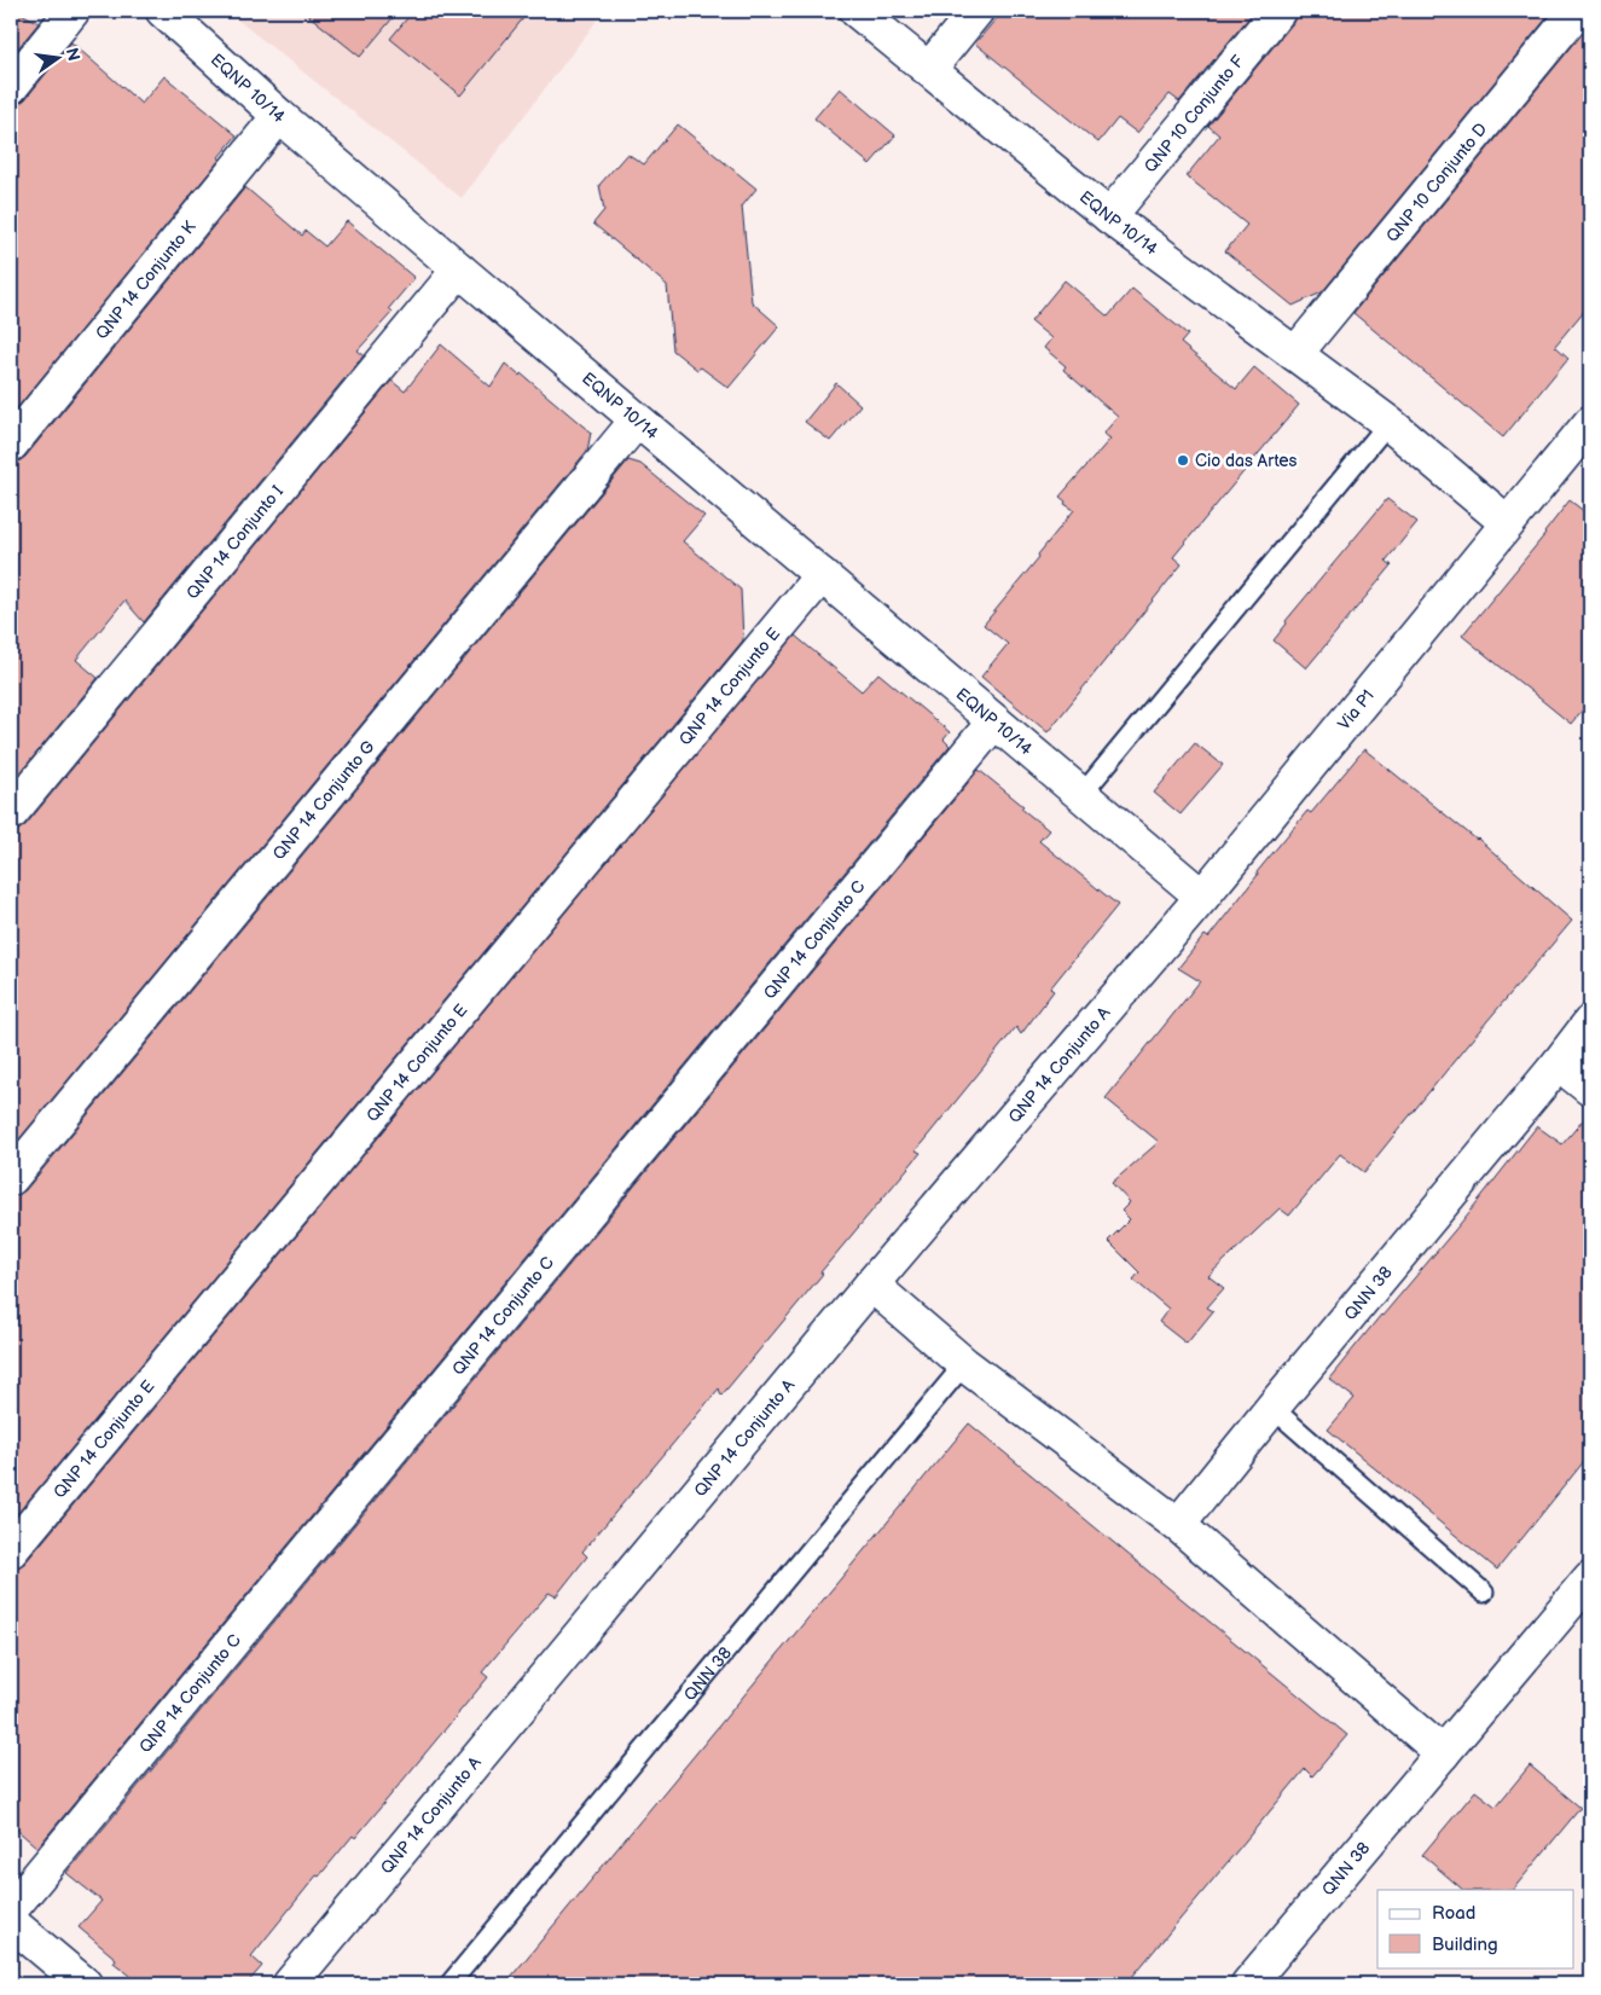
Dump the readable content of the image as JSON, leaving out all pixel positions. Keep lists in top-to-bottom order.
{
  "streets": {
    "street": [
      "EQNP 10/14",
      "QNP 10 Conjunto F",
      "QNP 10 Conjunto D",
      "QNP 14 Conjunto K",
      "QNP 14 Conjunto I",
      "QNP 14 Conjunto E",
      "Via P1",
      "QNP 14 Conjunto G",
      "QNP 14 Conjunto C",
      "QNP 14 Conjunto A",
      "QNN 38"
    ]
  },
  "crossings": [
    ["EQNP 10/14", "QNP 10 Conjunto F"],
    ["EQNP 10/14", "QNP 10 Conjunto D"],
    ["EQNP 10/14", "QNP 14 Conjunto K"],
    ["EQNP 10/14", "QNP 14 Conjunto I"],
    ["EQNP 10/14", "QNP 14 Conjunto E"],
    ["EQNP 10/14", "Via P1"],
    ["EQNP 10/14", "QNP 14 Conjunto G"],
    ["EQNP 10/14", "QNP 14 Conjunto C"],
    ["EQNP 10/14", "QNP 14 Conjunto A"],
    ["Via P1", "QNP 14 Conjunto A"]
  ],
  "places": ["Cio das Artes"],
  "legend": ["Road", "Building"],
  "north": "right"
}
